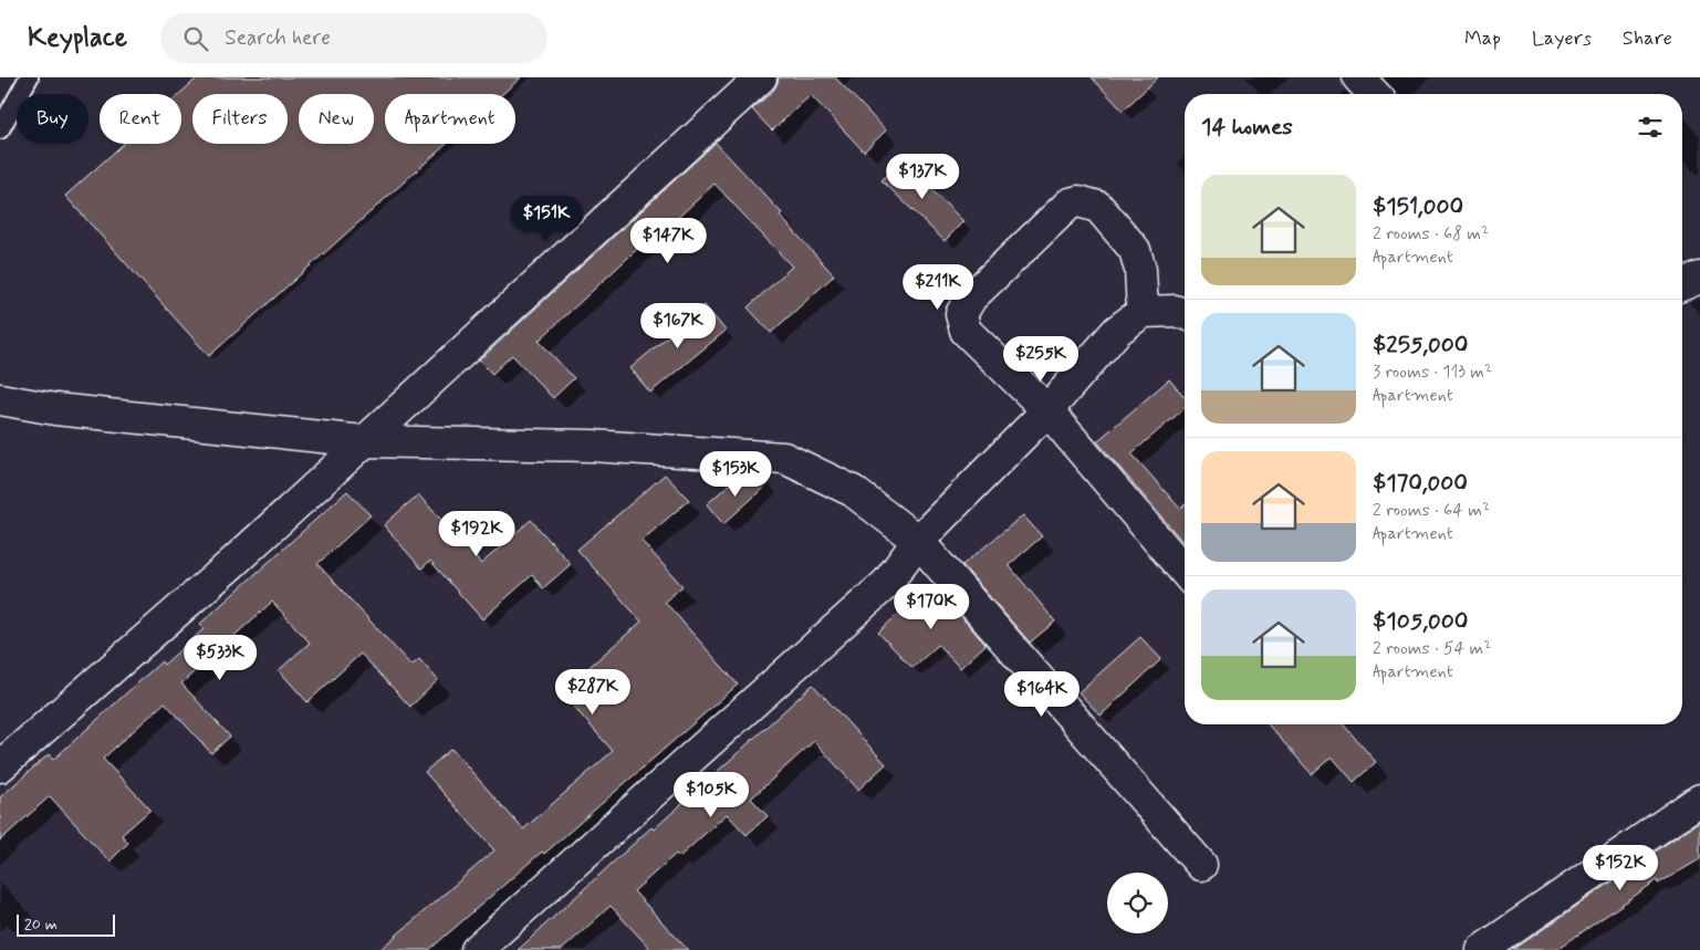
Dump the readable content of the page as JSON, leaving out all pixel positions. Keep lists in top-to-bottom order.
{
  "scale_bar": "20 m",
  "page": {
    "header": "Keyplace",
    "search": "Search here",
    "nav": ["Map", "Layers", "Share"],
    "chip": [
      "Buy",
      "Rent",
      "Filters",
      "New",
      "Apartment"
    ],
    "heading": "14 homes",
    "price": [
      "$137K",
      "$151K",
      "$147K",
      "$211K",
      "$167K",
      "$255K",
      "$153K",
      "$192K",
      "$170K",
      "$533K",
      "$287K",
      "$164K",
      "$105K",
      "$152K"
    ],
    "list": [
      {
        "name": "$151,000",
        "note": "2 rooms · 68 m² · Apartment"
      },
      {
        "name": "$255,000",
        "note": "3 rooms · 113 m² · Apartment"
      },
      {
        "name": "$170,000",
        "note": "2 rooms · 64 m² · Apartment"
      },
      {
        "name": "$105,000",
        "note": "2 rooms · 54 m² · Apartment"
      }
    ],
    "scale": "20 m"
  }
}
